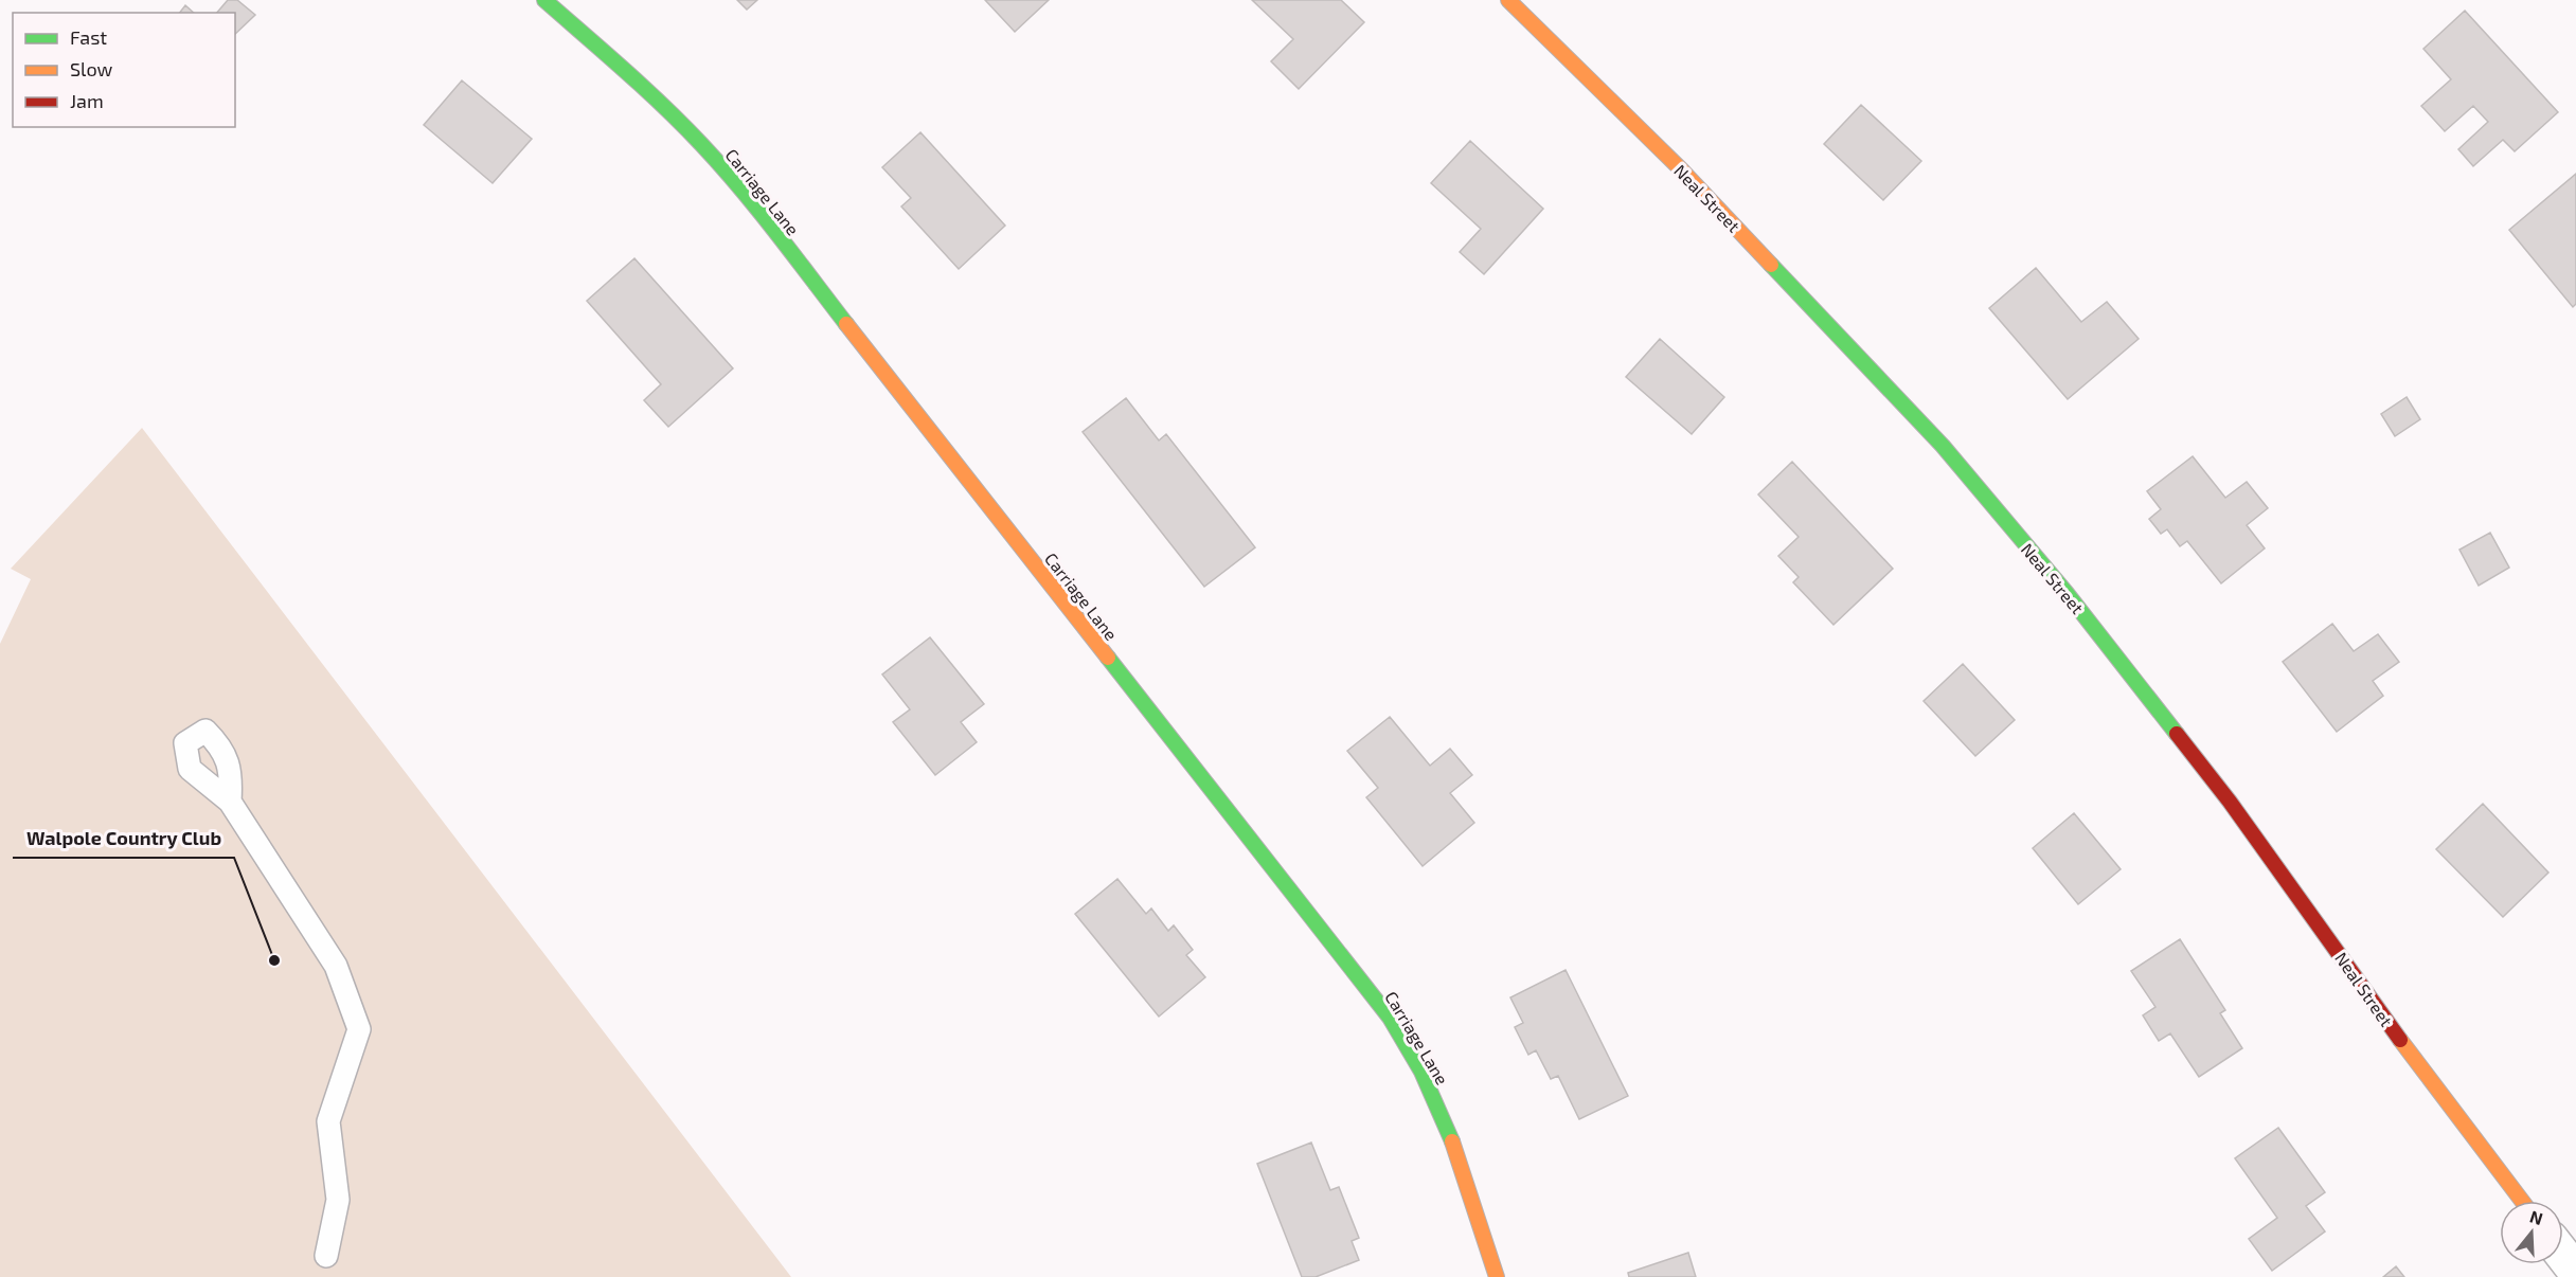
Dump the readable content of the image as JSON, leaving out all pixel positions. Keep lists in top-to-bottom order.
{
  "streets": {
    "street": ["Carriage Lane", "Neal Street"]
  },
  "places": ["Walpole Country Club"],
  "legend": ["Fast", "Slow", "Jam"],
  "north": "top"
}
